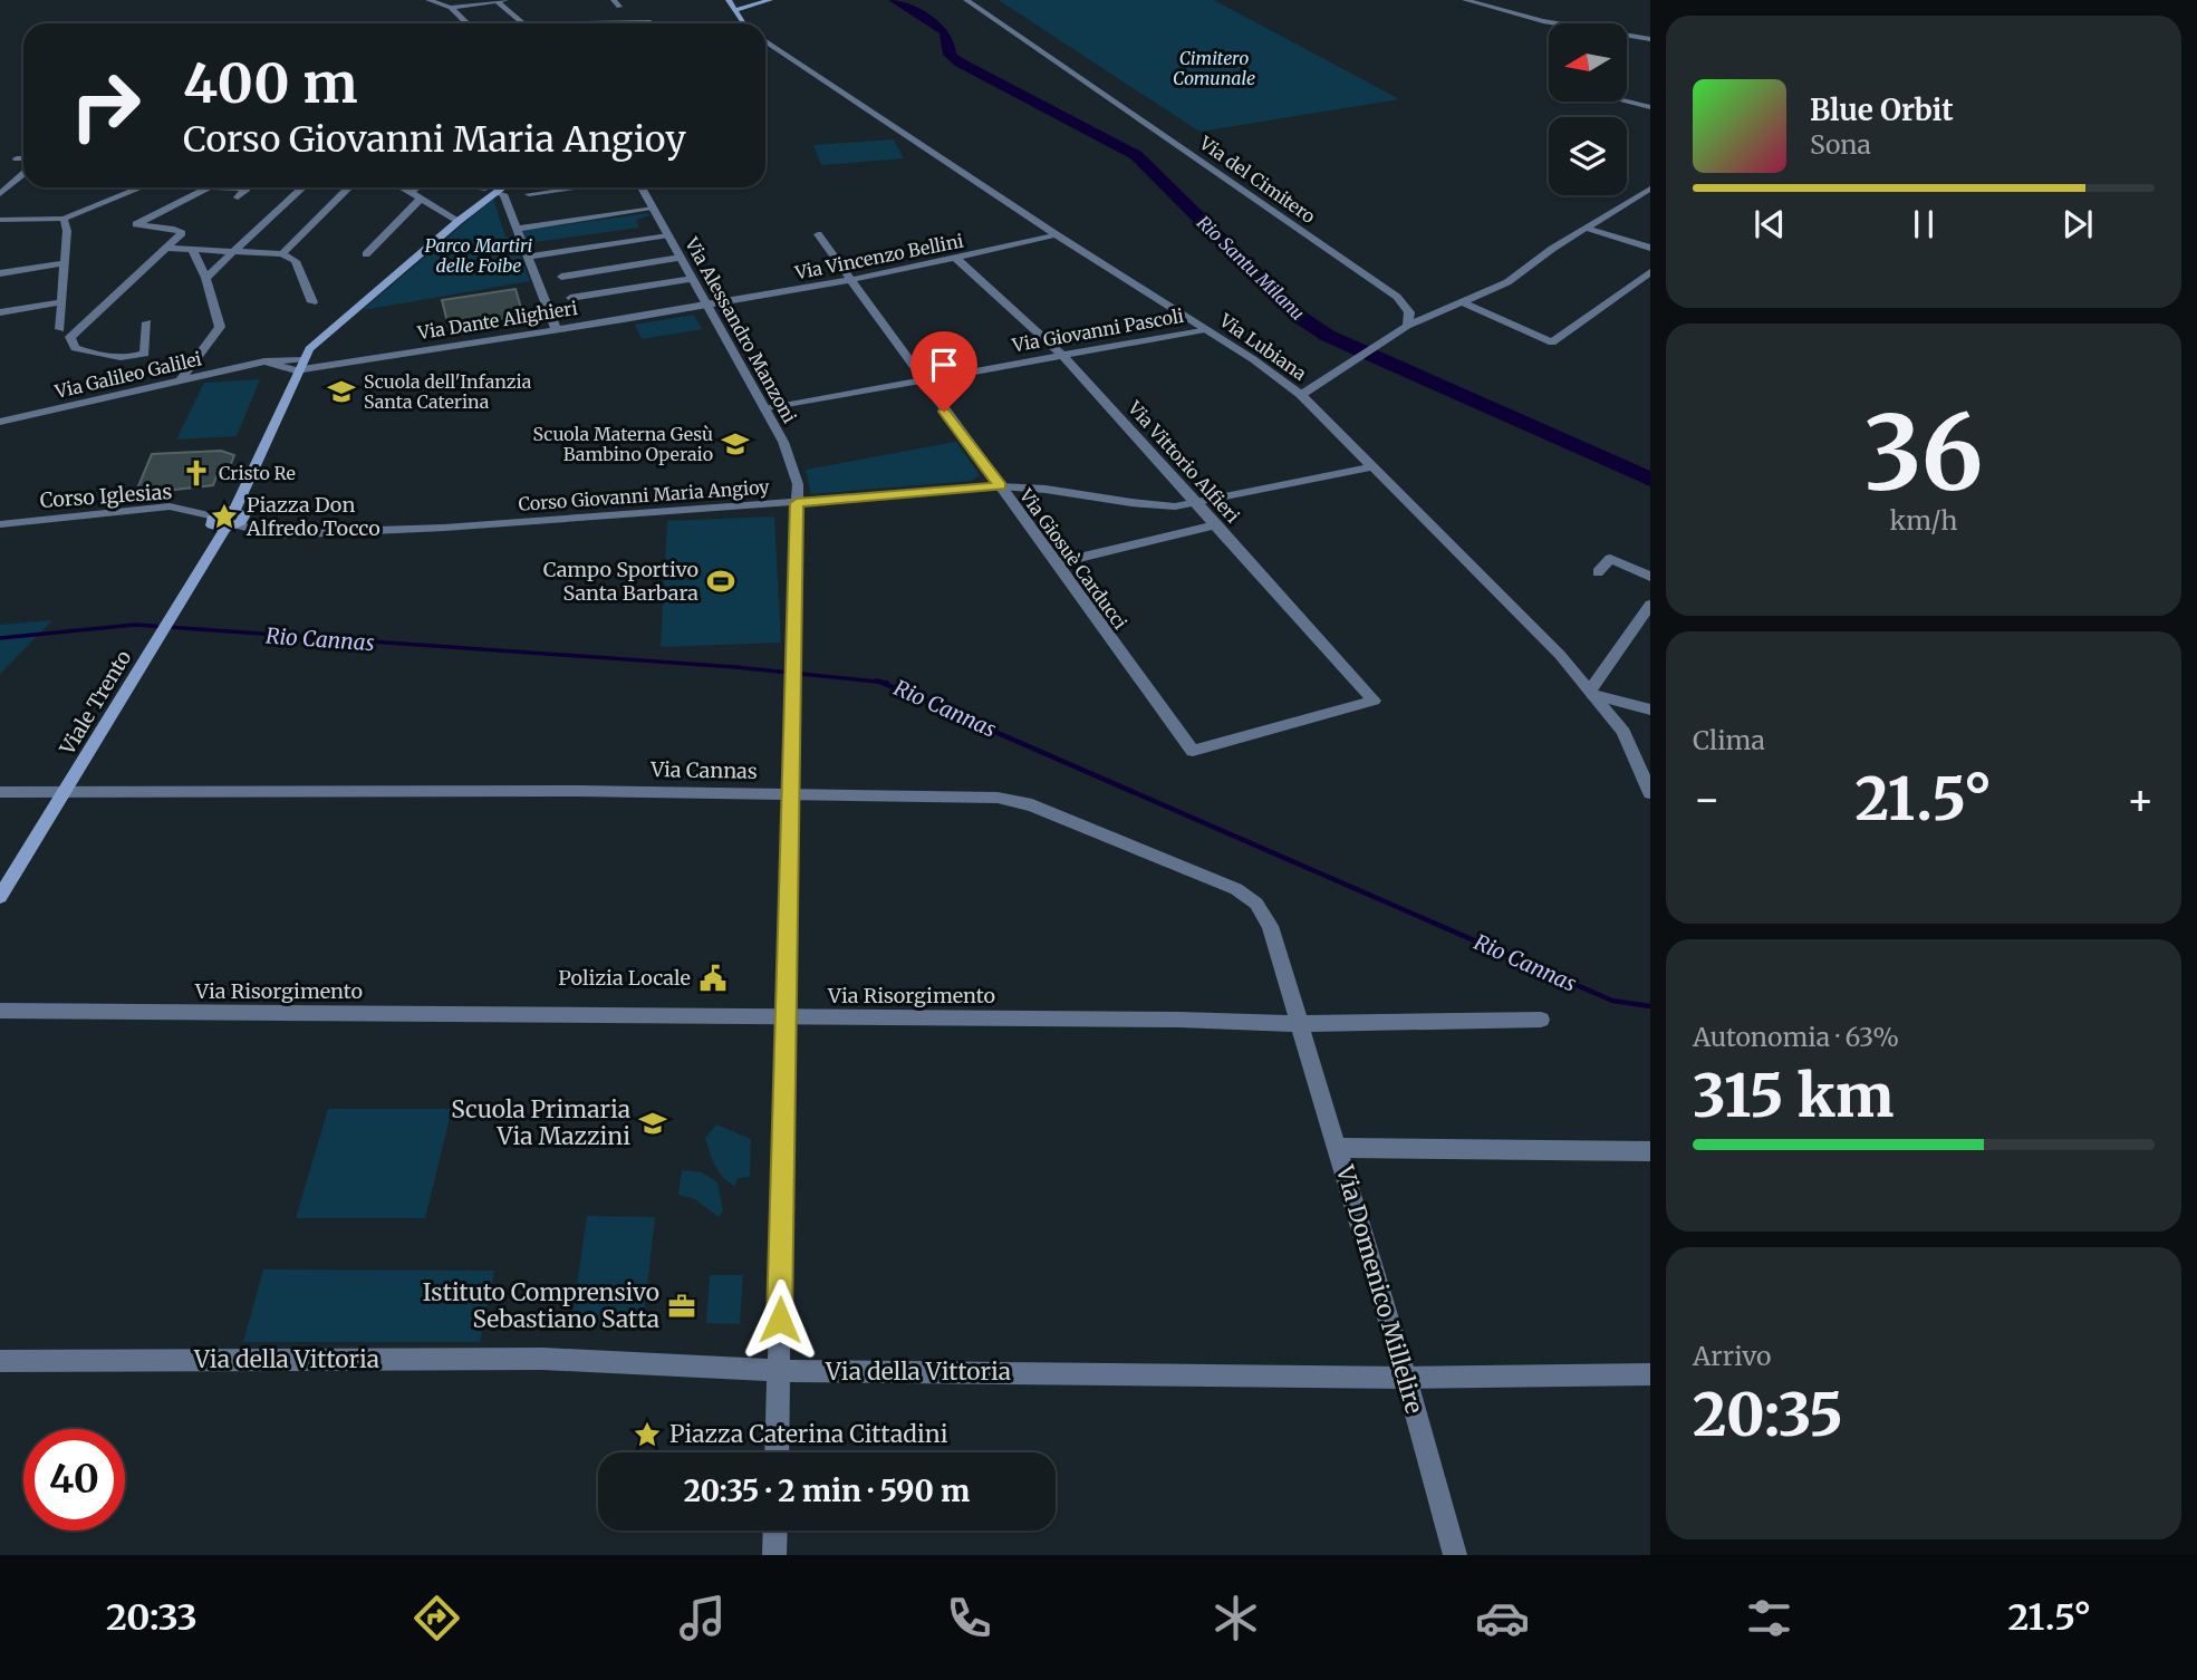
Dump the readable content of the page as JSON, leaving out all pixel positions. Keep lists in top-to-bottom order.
{
  "streets": {
    "main road": ["Viale Trento"],
    "street": [
      "Via del Cimitero",
      "Via Vincenzo Bellini",
      "Via Dante Alighieri",
      "Via Alessandro Manzoni",
      "Via Giovanni Pascoli",
      "Via Lubiana",
      "Via Galileo Galilei",
      "Via Vittorio Alfieri",
      "Corso Giovanni Maria Angioy",
      "Corso Iglesias",
      "Via Giosuè Carducci",
      "Via Cannas",
      "Via Risorgimento",
      "Via Domenico Millelire",
      "Via della Vittoria"
    ]
  },
  "crossings": [
    ["Via Vincenzo Bellini", "Via Dante Alighieri"],
    ["Via Vincenzo Bellini", "Via Alessandro Manzoni"],
    ["Via Vincenzo Bellini", "Via Lubiana"],
    ["Via Vincenzo Bellini", "Via Vittorio Alfieri"],
    ["Via Vincenzo Bellini", "Via Giosuè Carducci"],
    ["Via Dante Alighieri", "Via Alessandro Manzoni"],
    ["Via Dante Alighieri", "Via Galileo Galilei"],
    ["Via Alessandro Manzoni", "Via Giovanni Pascoli"],
    ["Via Alessandro Manzoni", "Corso Giovanni Maria Angioy"],
    ["Via Alessandro Manzoni", "Via Cannas"],
    ["Via Alessandro Manzoni", "Via Risorgimento"],
    ["Via Alessandro Manzoni", "Via della Vittoria"],
    ["Via Giovanni Pascoli", "Via Lubiana"],
    ["Via Giovanni Pascoli", "Via Vittorio Alfieri"],
    ["Via Giovanni Pascoli", "Via Giosuè Carducci"],
    ["Via Lubiana", "Corso Giovanni Maria Angioy"],
    ["Via Vittorio Alfieri", "Corso Giovanni Maria Angioy"],
    ["Via Vittorio Alfieri", "Via Giosuè Carducci"],
    ["Corso Giovanni Maria Angioy", "Via Giosuè Carducci"],
    ["Corso Giovanni Maria Angioy", "Viale Trento"],
    ["Viale Trento", "Via Cannas"],
    ["Via Cannas", "Via Risorgimento"],
    ["Via Cannas", "Via Domenico Millelire"],
    ["Via Risorgimento", "Via Domenico Millelire"],
    ["Via Domenico Millelire", "Via della Vittoria"]
  ],
  "water": ["Rio Santu Milanu", "Rio Cannas"],
  "parks": ["Cimitero Comunale", "Parco Martiri delle Foibe"],
  "places": {
    "school or university": ["Scuola dell'Infanzia Santa Caterina", "Scuola Materna Gesù Bambino Operaio", "Scuola Primaria Via Mazzini"],
    "church": ["Cristo Re"],
    "place": ["Piazza Don Alfredo Tocco", "Piazza Caterina Cittadini"],
    "sports": ["Campo Sportivo Santa Barbara"],
    "public building": ["Polizia Locale"],
    "office": ["Istituto Comprensivo Sebastiano Satta"]
  },
  "north": "left",
  "page": {
    "turn": ["400 m", "Corso Giovanni Maria Angioy"],
    "song": ["Blue Orbit", "Sona"],
    "tile": [
      ["36", "km/h"],
      "Clima",
      ["Autonomia · 63%", "315 km"],
      ["Arrivo", "20:35"]
    ],
    "heat": ["−", "21.5°", "+"],
    "limit": "40",
    "trip": "20:35 · 2 min · 590 m",
    "tabs": ["20:33", "21.5°"]
  }
}
